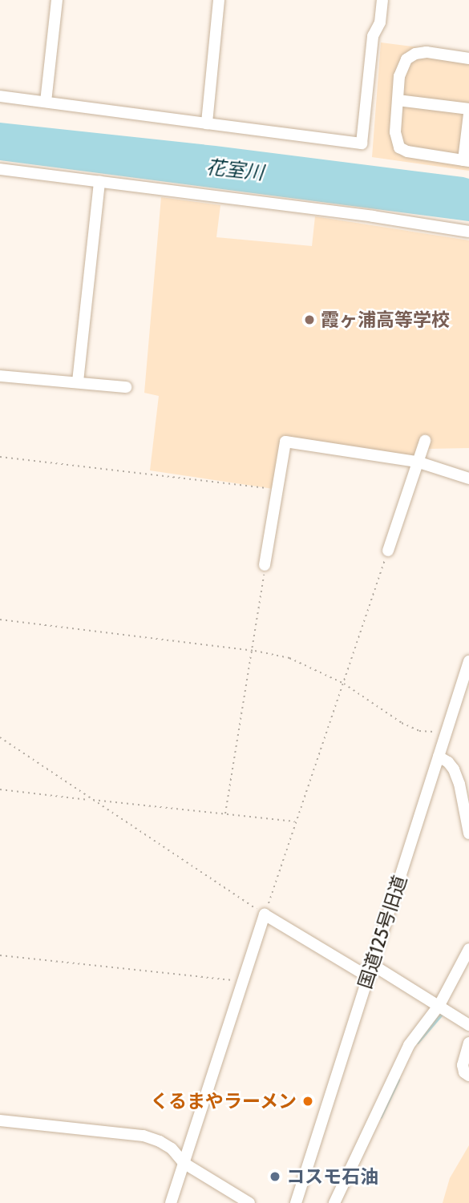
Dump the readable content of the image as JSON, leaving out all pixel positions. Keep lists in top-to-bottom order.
{
  "streets": {
    "street": ["国道125号旧道"]
  },
  "water": ["花室川"],
  "places": ["霞ヶ浦高等学校", "くるまやラーメン", "コスモ石油"]
}
